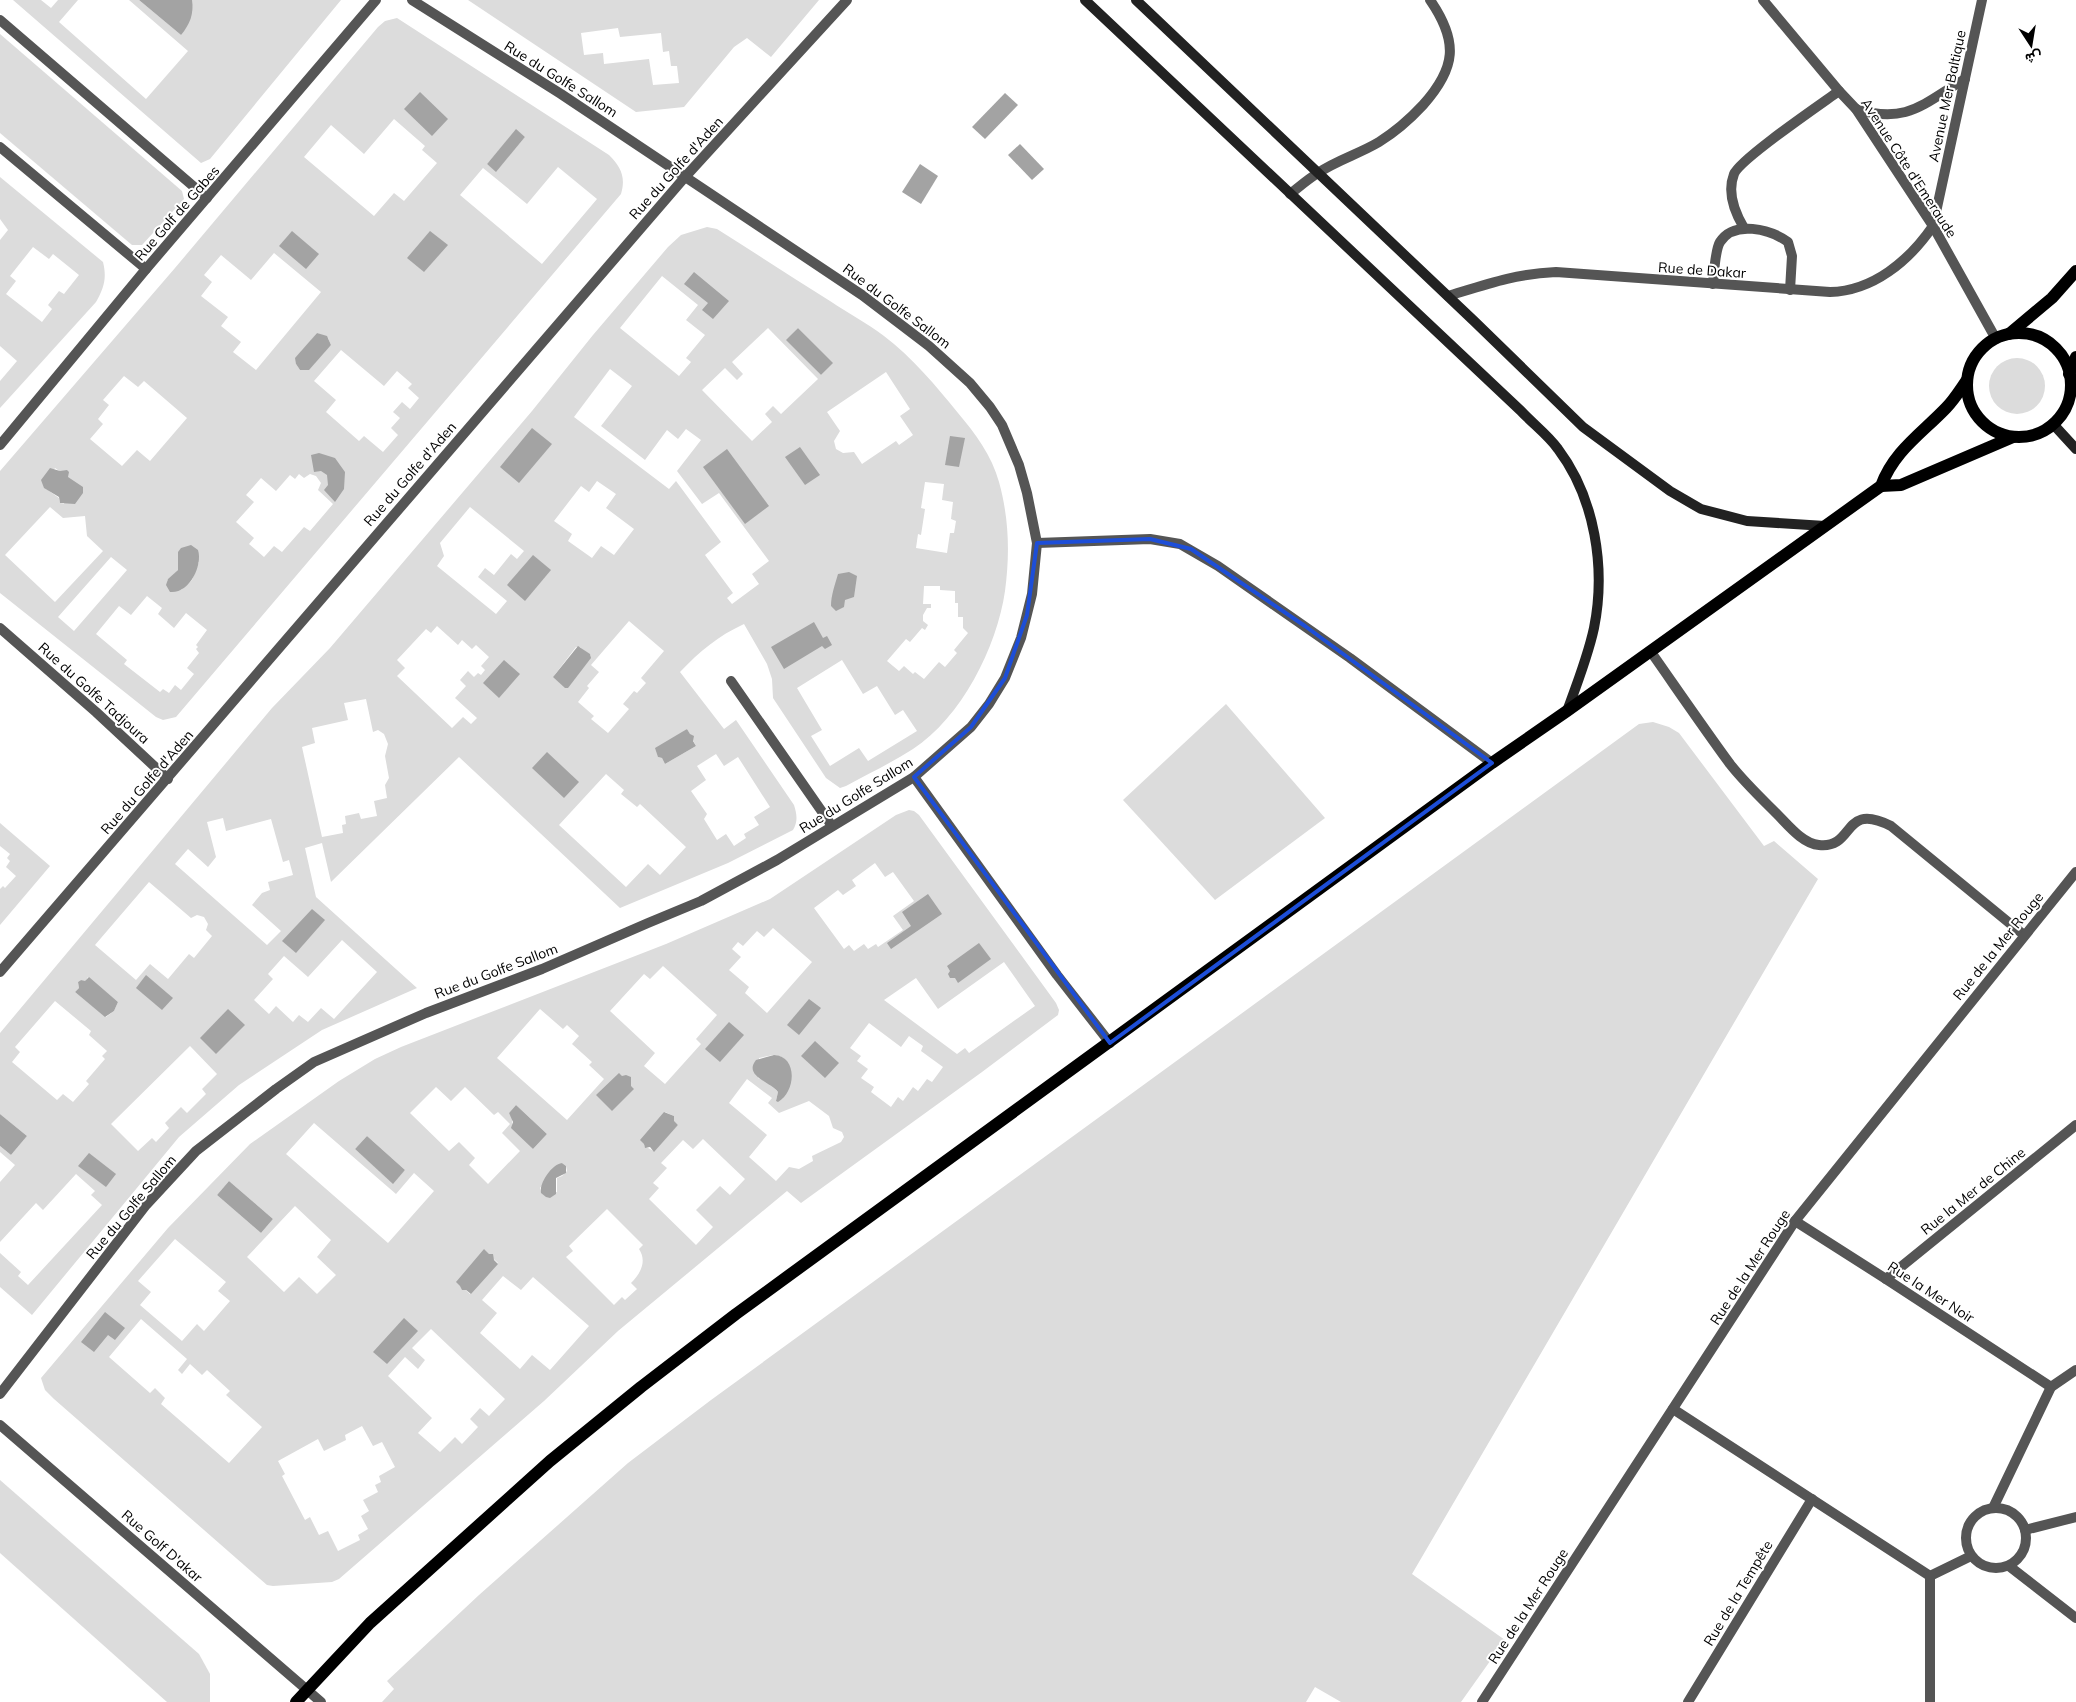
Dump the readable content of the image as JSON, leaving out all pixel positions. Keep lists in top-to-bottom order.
{
  "streets": {
    "street": [
      "Rue du Golfe Sallom",
      "Avenue Mer Baltique",
      "Rue du Golfe d'Aden",
      "Avenue Côte d'Emeraude",
      "Rue Golf de Gabes",
      "Rue de Dakar",
      "Rue du Golfe Tadjoura",
      "Rue de la Mer Rouge",
      "Rue la Mer de Chine",
      "Rue la Mer Noir",
      "Rue Golf D'akar",
      "Rue de la Tempête"
    ]
  },
  "crossings": [
    ["Rue du Golfe Sallom", "Rue du Golfe d'Aden"],
    ["Avenue Mer Baltique", "Avenue Côte d'Emeraude"],
    ["Avenue Mer Baltique", "Rue de Dakar"],
    ["Rue du Golfe d'Aden", "Rue du Golfe Tadjoura"],
    ["Avenue Côte d'Emeraude", "Rue de Dakar"],
    ["Rue de la Mer Rouge", "Rue la Mer Noir"],
    ["Rue la Mer de Chine", "Rue la Mer Noir"]
  ],
  "north": "bottom"
}
